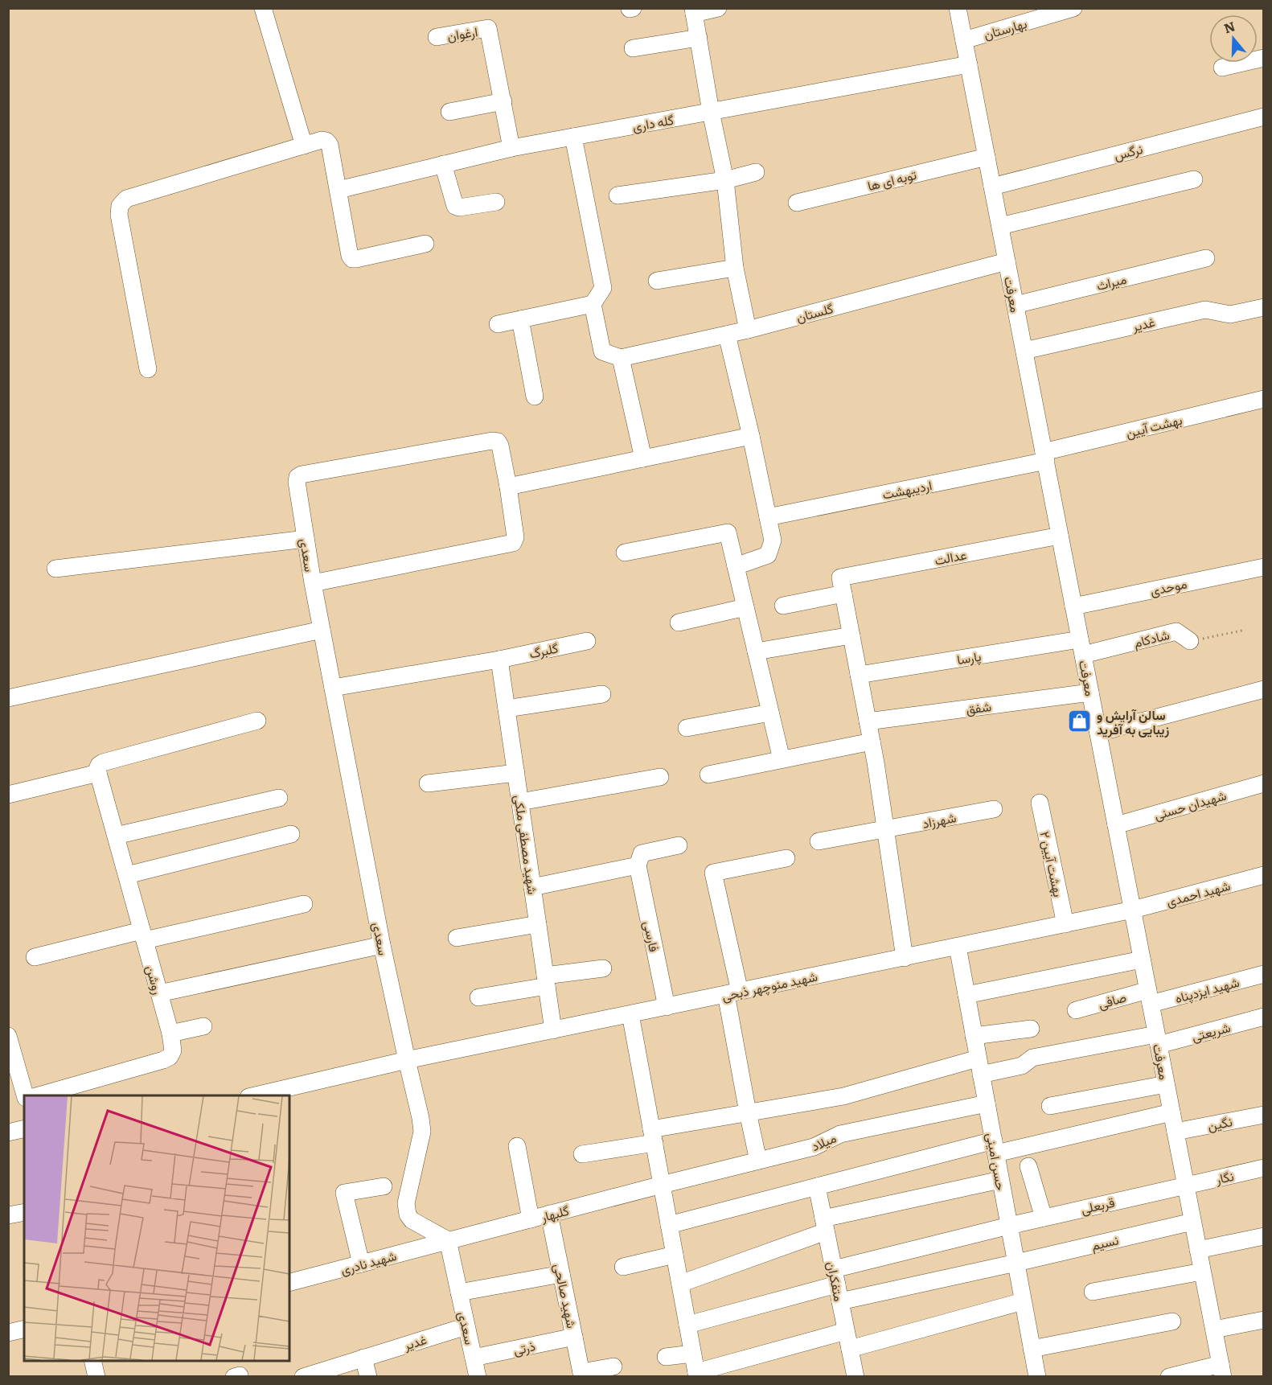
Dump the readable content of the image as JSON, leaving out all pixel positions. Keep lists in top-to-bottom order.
{
  "streets": {
    "street": [
      "بهارستان",
      "ارغوان",
      "گله داری",
      "نرگس",
      "توبه ای ها",
      "میراث",
      "معرفت",
      "گلستان",
      "غدیر",
      "بهشت آیین",
      "اردیبهشت",
      "سعدی",
      "عدالت",
      "موحدی",
      "شادکام",
      "گلبرگ",
      "پارسا",
      "شفق",
      "شهیدان حسنی",
      "شهرزاد",
      "شهید مصطفی ملکی",
      "بهشت آیین ۲",
      "شهید احمدی",
      "فارسی",
      "روشن",
      "شهید منوچهر ذبحی",
      "شهید ایزدپناه",
      "صافی",
      "شریعتی",
      "نگین",
      "میلاد",
      "حسن امینی",
      "نگار",
      "قربعلی",
      "گلبهار",
      "نسیم",
      "شهید نادری",
      "متفکران",
      "شهید صالحی",
      "ذرتی"
    ]
  },
  "crossings": [
    ["بهارستان", "معرفت"],
    ["گله داری", "معرفت"],
    ["نرگس", "معرفت"],
    ["توبه ای ها", "معرفت"],
    ["میراث", "معرفت"],
    ["معرفت", "گلستان"],
    ["معرفت", "غدیر"],
    ["معرفت", "بهشت آیین"],
    ["معرفت", "اردیبهشت"],
    ["معرفت", "عدالت"],
    ["معرفت", "موحدی"],
    ["معرفت", "شادکام"],
    ["معرفت", "پارسا"],
    ["معرفت", "شفق"],
    ["معرفت", "شهیدان حسنی"],
    ["معرفت", "شهید احمدی"],
    ["معرفت", "شهید منوچهر ذبحی"],
    ["معرفت", "شهید ایزدپناه"],
    ["معرفت", "صافی"],
    ["معرفت", "شریعتی"],
    ["معرفت", "نگین"],
    ["معرفت", "نگار"],
    ["معرفت", "قربعلی"],
    ["معرفت", "نسیم"],
    ["غدیر", "سعدی"],
    ["بهشت آیین", "اردیبهشت"],
    ["سعدی", "گلبرگ"],
    ["سعدی", "شهید منوچهر ذبحی"],
    ["سعدی", "گلبهار"],
    ["سعدی", "شهید نادری"],
    ["سعدی", "ذرتی"],
    ["شادکام", "پارسا"],
    ["گلبرگ", "شهید مصطفی ملکی"],
    ["شهید مصطفی ملکی", "شهید منوچهر ذبحی"],
    ["بهشت آیین ۲", "شهید منوچهر ذبحی"],
    ["شهید احمدی", "شهید منوچهر ذبحی"],
    ["فارسی", "شهید منوچهر ذبحی"],
    ["شهید منوچهر ذبحی", "حسن امینی"],
    ["شهید ایزدپناه", "صافی"],
    ["شریعتی", "حسن امینی"],
    ["میلاد", "حسن امینی"],
    ["میلاد", "گلبهار"],
    ["حسن امینی", "قربعلی"],
    ["حسن امینی", "نسیم"],
    ["نگار", "قربعلی"],
    ["قربعلی", "نسیم"],
    ["قربعلی", "متفکران"],
    ["گلبهار", "شهید نادری"],
    ["گلبهار", "شهید صالحی"],
    ["نسیم", "متفکران"],
    ["شهید صالحی", "ذرتی"]
  ],
  "places": {
    "shop": ["سالن آرایش و زیبایی به آفرید"]
  },
  "north": "top"
}
